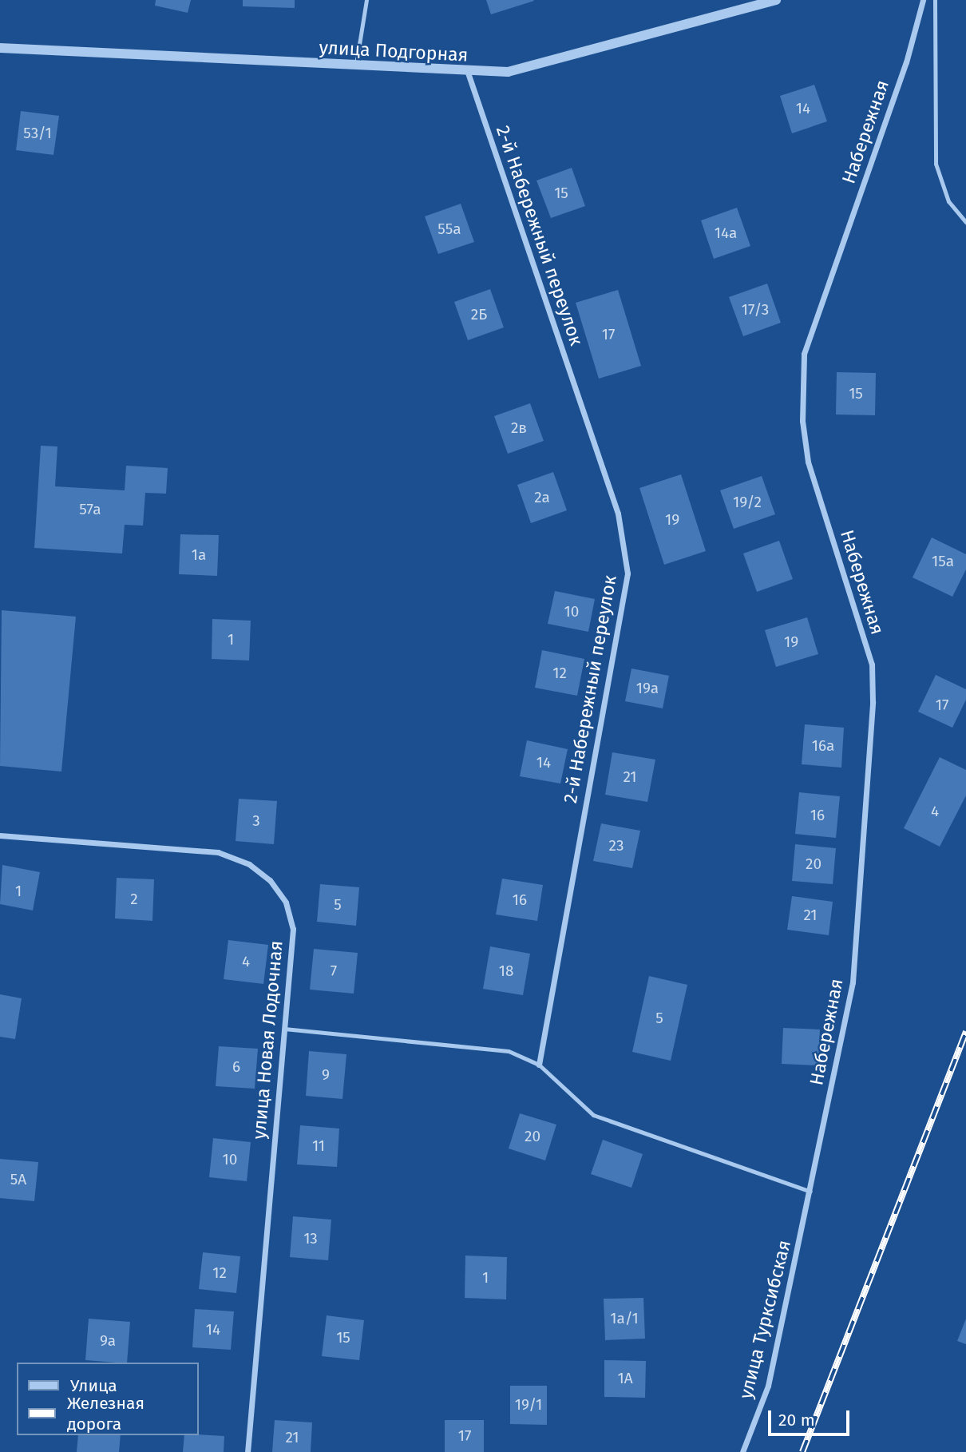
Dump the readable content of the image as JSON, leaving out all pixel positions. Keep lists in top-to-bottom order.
{
  "streets": {
    "street": [
      "улица Подгорная",
      "Набережная",
      "2-й Набережный переулок",
      "улица Новая Лодочная",
      "улица Турксибская"
    ]
  },
  "crossings": [
    ["улица Подгорная", "2-й Набережный переулок"],
    ["Набережная", "улица Турксибская"]
  ],
  "house_numbers": [
    "14",
    "53/1",
    "15",
    "55а",
    "14а",
    "17/3",
    "2Б",
    "17",
    "15",
    "2в",
    "2а",
    "19/2",
    "57а",
    "19",
    "1а",
    "15а",
    "10",
    "1",
    "19",
    "12",
    "19а",
    "17",
    "16а",
    "14",
    "21",
    "4",
    "16",
    "3",
    "23",
    "20",
    "1",
    "2",
    "16",
    "5",
    "21",
    "4",
    "7",
    "18",
    "5",
    "6",
    "9",
    "20",
    "11",
    "10",
    "5А",
    "13",
    "12",
    "1",
    "1а/1",
    "14",
    "15",
    "9а",
    "1А",
    "19/1",
    "17",
    "21"
  ],
  "legend": ["Улица", "Железная дорога"],
  "scale_bar": "20 m"
}
